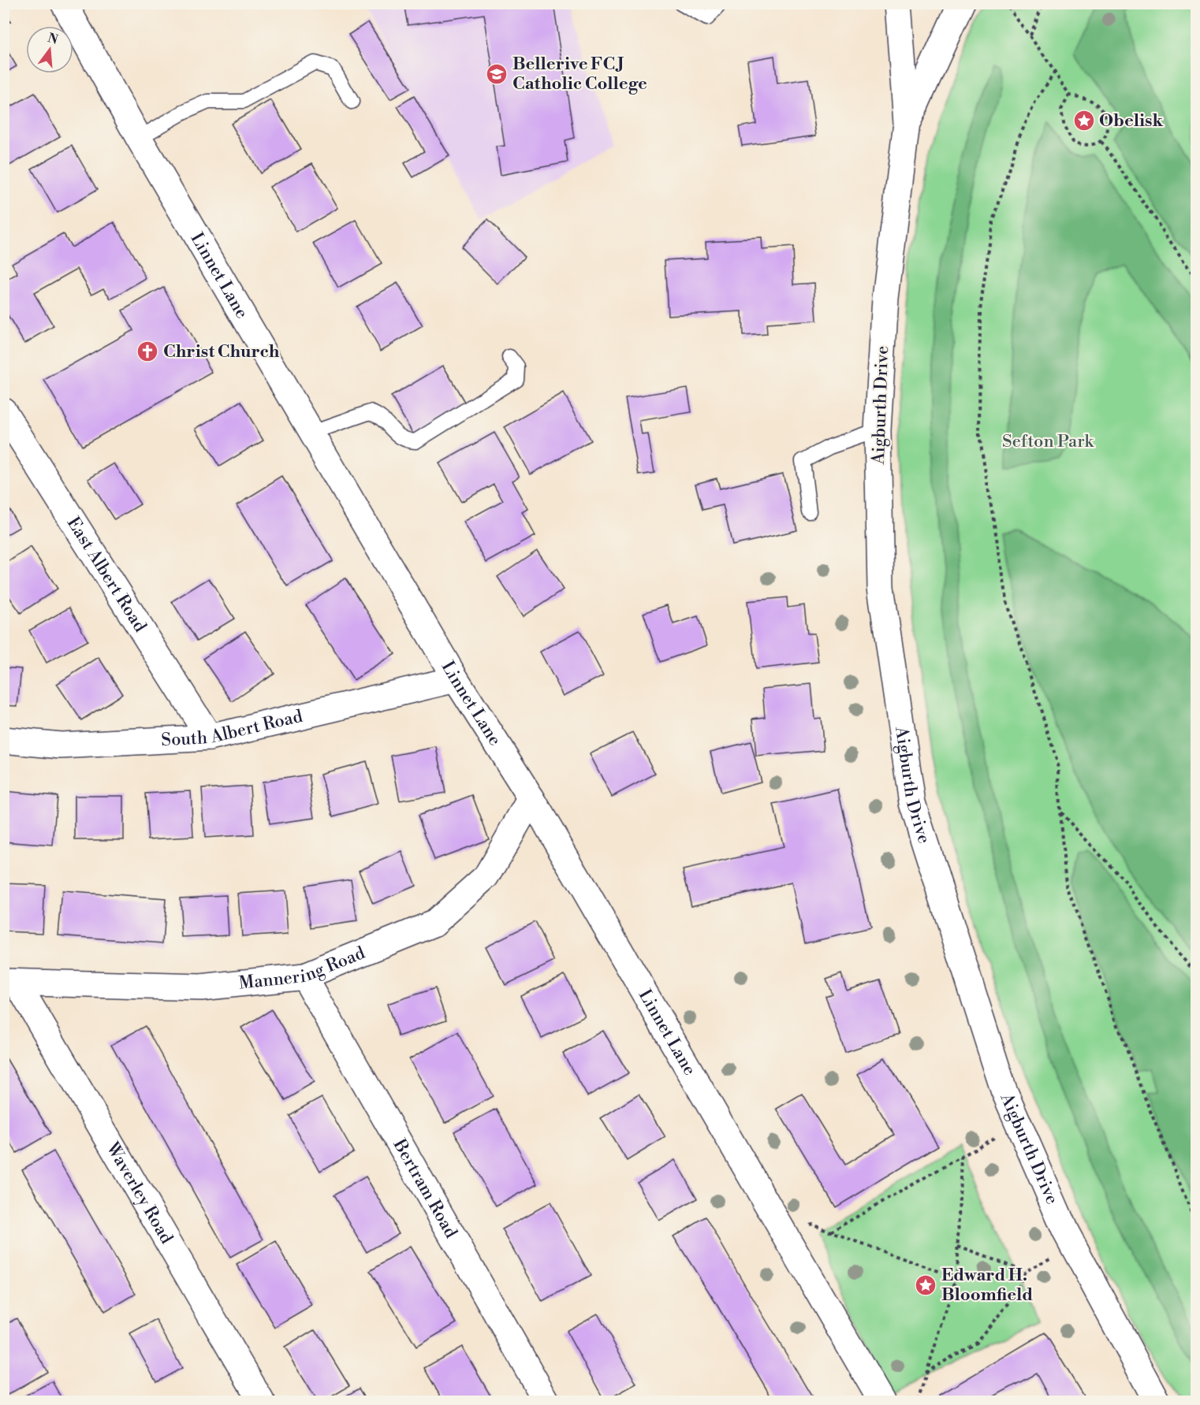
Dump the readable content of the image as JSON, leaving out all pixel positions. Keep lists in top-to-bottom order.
{
  "streets": {
    "street": [
      "Linnet Lane",
      "Aigburth Drive",
      "East Albert Road",
      "South Albert Road",
      "Mannering Road",
      "Bertram Road",
      "Waverley Road"
    ]
  },
  "crossings": [
    ["Linnet Lane", "South Albert Road"],
    ["Linnet Lane", "Mannering Road"],
    ["East Albert Road", "South Albert Road"],
    ["Mannering Road", "Bertram Road"],
    ["Mannering Road", "Waverley Road"]
  ],
  "parks": ["Sefton Park"],
  "places": {
    "school or university": ["Bellerive FCJ Catholic College"],
    "place": ["Obelisk", "Edward H. Bloomfield"],
    "church": ["Christ Church"]
  },
  "north": "top"
}
